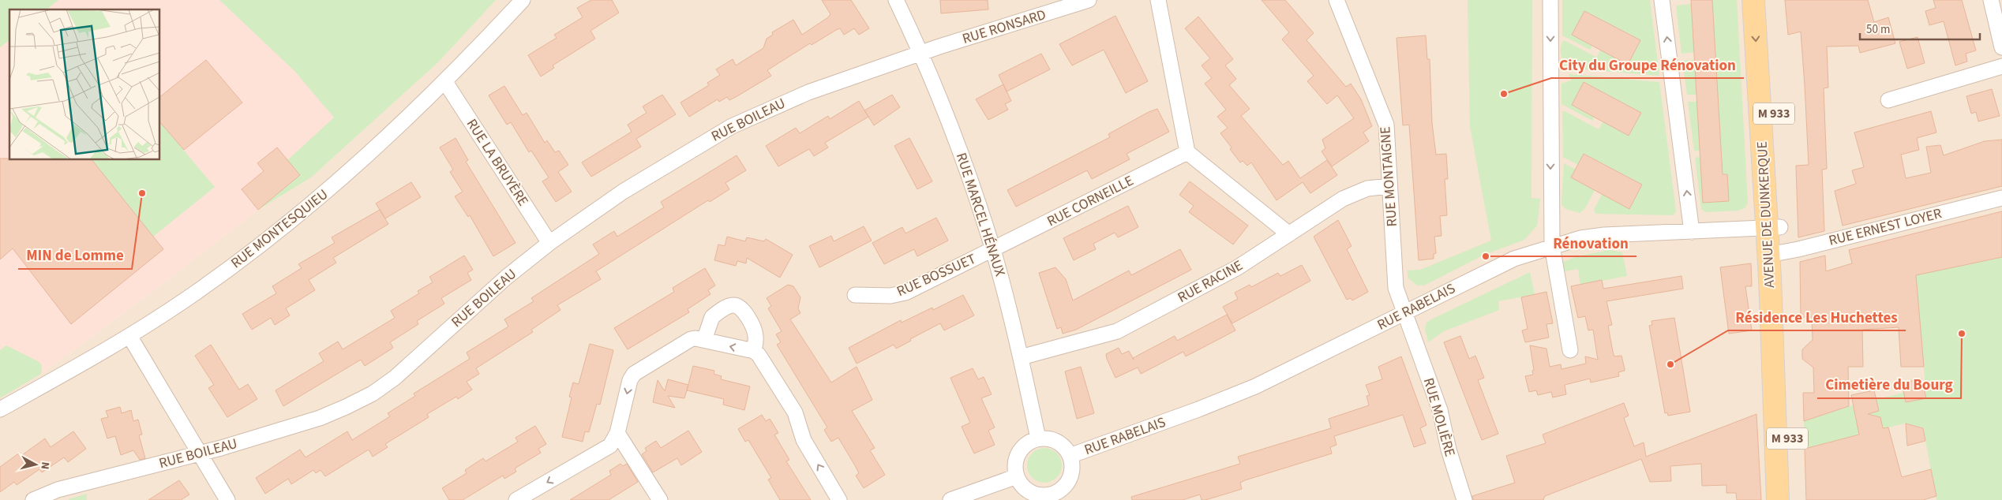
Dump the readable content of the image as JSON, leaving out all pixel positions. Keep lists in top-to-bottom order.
{
  "streets": {
    "main road": ["M 933", "AVENUE DE DUNKERQUE"],
    "street": [
      "RUE RONSARD",
      "RUE BOILEAU",
      "RUE LA BRUYÈRE",
      "RUE MONTAIGNE",
      "RUE CORNEILLE",
      "RUE MARCEL HÉNAUX",
      "RUE ERNEST LOYER",
      "RUE MONTESQUIEU",
      "RUE BOSSUET",
      "RUE RACINE",
      "RUE RABELAIS",
      "RUE MOLIÈRE"
    ]
  },
  "crossings": [
    ["RUE RONSARD", "RUE BOILEAU"],
    ["RUE RONSARD", "RUE MARCEL HÉNAUX"],
    ["RUE BOILEAU", "RUE LA BRUYÈRE"],
    ["RUE BOILEAU", "RUE MARCEL HÉNAUX"],
    ["RUE LA BRUYÈRE", "RUE MONTESQUIEU"],
    ["RUE MONTAIGNE", "RUE RACINE"],
    ["RUE MONTAIGNE", "RUE RABELAIS"],
    ["RUE MONTAIGNE", "RUE MOLIÈRE"],
    ["RUE CORNEILLE", "RUE MARCEL HÉNAUX"],
    ["RUE CORNEILLE", "RUE BOSSUET"],
    ["RUE MARCEL HÉNAUX", "RUE BOSSUET"],
    ["RUE MARCEL HÉNAUX", "RUE RACINE"],
    ["RUE MARCEL HÉNAUX", "RUE RABELAIS"],
    ["AVENUE DE DUNKERQUE", "RUE ERNEST LOYER"],
    ["AVENUE DE DUNKERQUE", "RUE RABELAIS"],
    ["RUE RABELAIS", "RUE MOLIÈRE"]
  ],
  "places": [
    "City du Groupe Rénovation",
    "MIN de Lomme",
    "Rénovation",
    "Cimetière du Bourg",
    "Résidence Les Huchettes"
  ],
  "scale_bar": "50 m",
  "north": "right"
}
